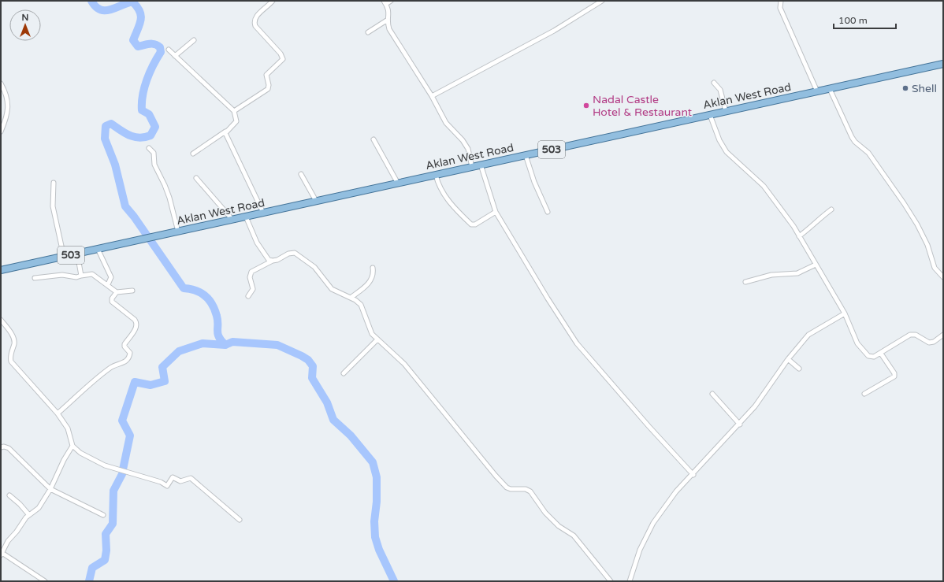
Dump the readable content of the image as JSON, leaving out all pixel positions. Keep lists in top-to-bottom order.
{
  "streets": {
    "main road": ["Aklan West Road", "503"]
  },
  "places": ["Shell", "Nadal Castle Hotel & Restaurant"],
  "scale_bar": "100 m",
  "north": "top"
}
